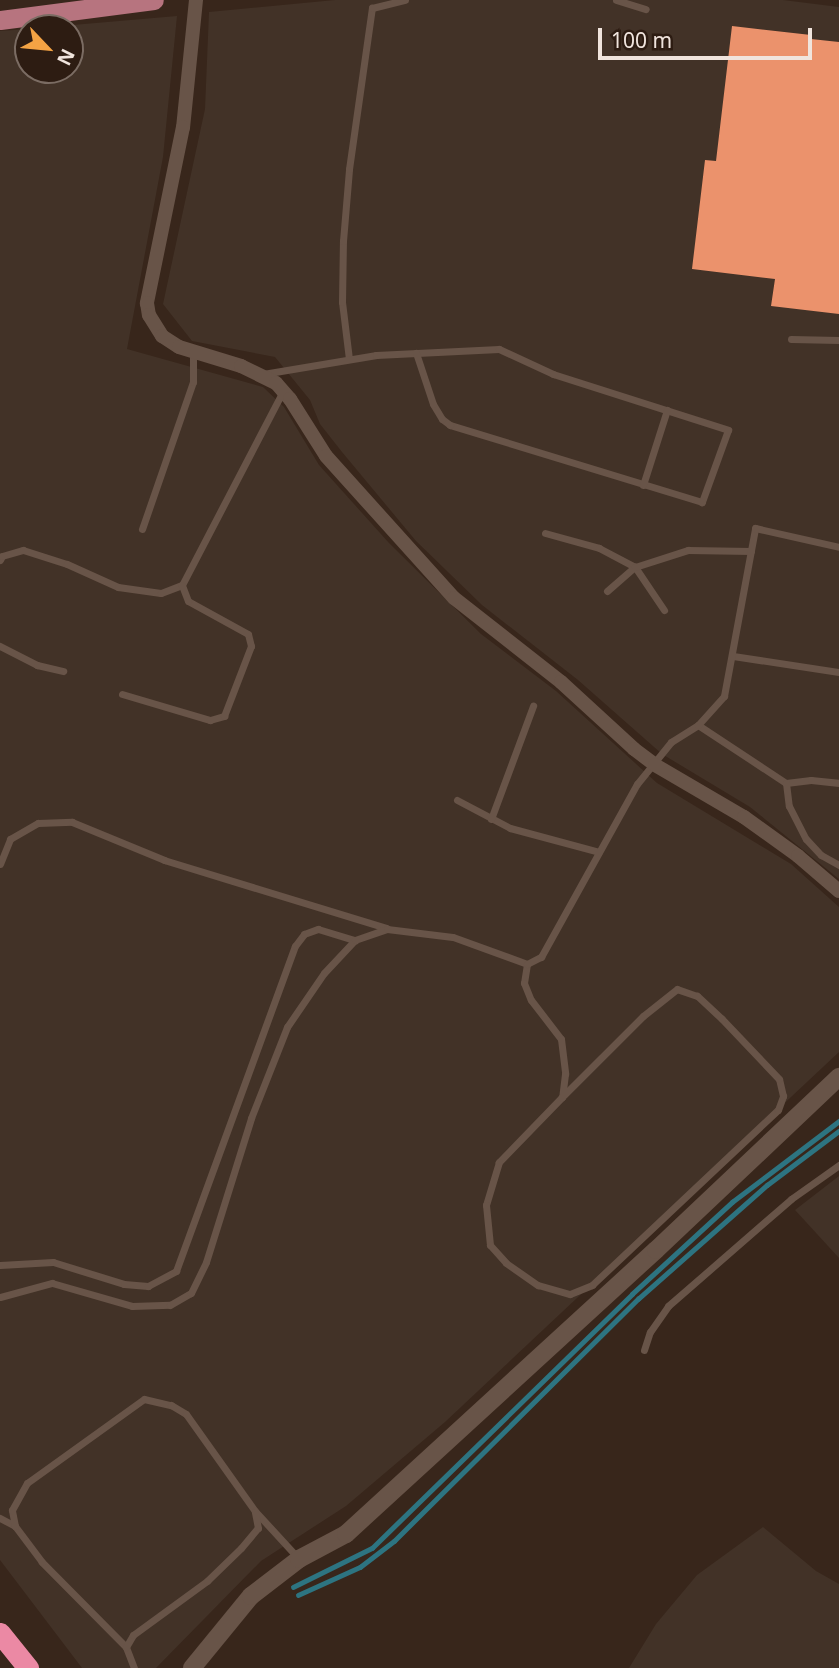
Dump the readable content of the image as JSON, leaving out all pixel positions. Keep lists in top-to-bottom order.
{
  "scale_bar": "100 m",
  "north": "bottom right"
}
